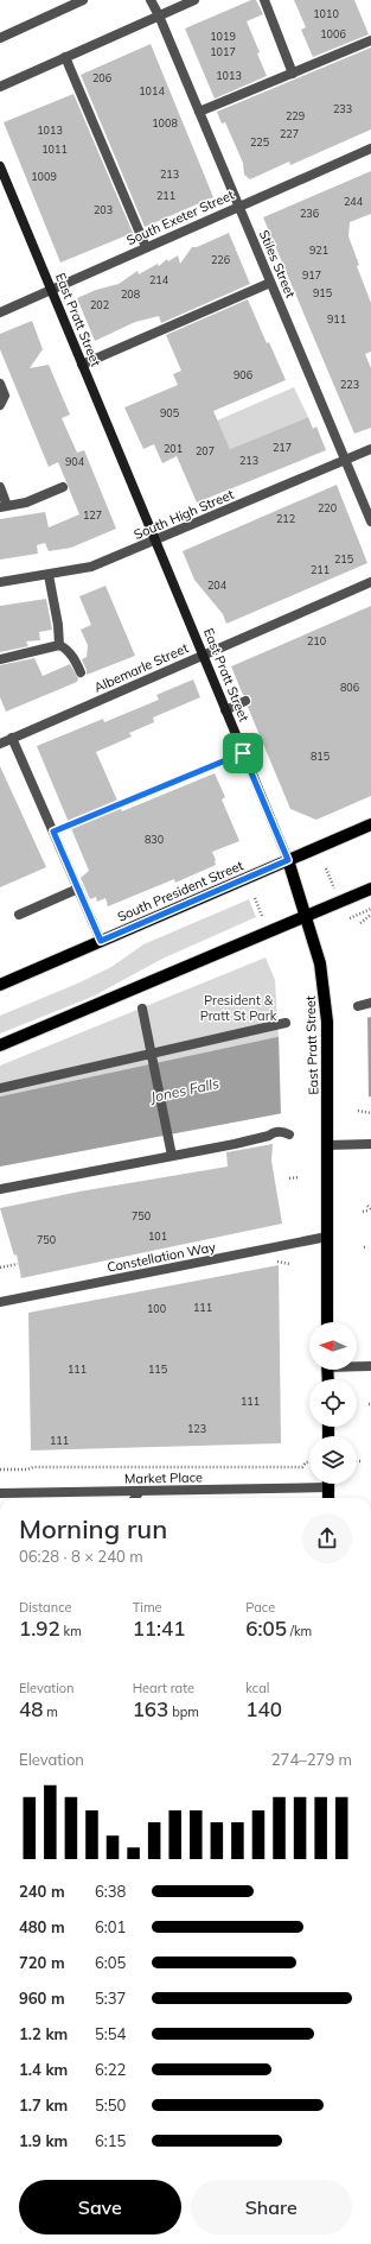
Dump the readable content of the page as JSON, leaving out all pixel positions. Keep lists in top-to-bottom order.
{
  "streets": {
    "main road": ["East Pratt Street", "South President Street"],
    "street": [
      "South Exeter Street",
      "Stiles Street",
      "South High Street",
      "Albemarle Street",
      "Constellation Way",
      "Market Place"
    ]
  },
  "crossings": [
    ["South Exeter Street", "Stiles Street"],
    ["South Exeter Street", "East Pratt Street"],
    ["Stiles Street", "South High Street"],
    ["East Pratt Street", "South High Street"],
    ["East Pratt Street", "Albemarle Street"],
    ["East Pratt Street", "South President Street"],
    ["East Pratt Street", "Constellation Way"]
  ],
  "water": ["Jones Falls"],
  "parks": ["President & Pratt St Park"],
  "house_numbers": [
    "1010",
    "1006",
    "1019",
    "1017",
    "1013",
    "206",
    "1014",
    "233",
    "229",
    "1008",
    "1013",
    "227",
    "225",
    "1011",
    "213",
    "1009",
    "211",
    "244",
    "203",
    "236",
    "921",
    "226",
    "917",
    "214",
    "915",
    "208",
    "202",
    "911",
    "906",
    "223",
    "905",
    "217",
    "201",
    "207",
    "213",
    "904",
    "220",
    "127",
    "212",
    "215",
    "211",
    "204",
    "210",
    "806",
    "815",
    "830",
    "750",
    "101",
    "750",
    "111",
    "100",
    "111",
    "115",
    "111",
    "123",
    "111"
  ],
  "north": "left",
  "page": {
    "heading": ["Morning run", "06:28 · 8 × 240 m"],
    "stats": [
      ["Distance", "1.92 km"],
      ["Time", "11:41"],
      ["Pace", "6:05 /km"],
      ["Elevation", "48 m"],
      ["Heart rate", "163 bpm"],
      ["kcal", "140"]
    ],
    "chart": ["Elevation", "274–279 m"],
    "list": [
      {
        "name": "240 m",
        "note": "6:38"
      },
      {
        "name": "480 m",
        "note": "6:01"
      },
      {
        "name": "720 m",
        "note": "6:05"
      },
      {
        "name": "960 m",
        "note": "5:37"
      },
      {
        "name": "1.2 km",
        "note": "5:54"
      },
      {
        "name": "1.4 km",
        "note": "6:22"
      },
      {
        "name": "1.7 km",
        "note": "5:50"
      },
      {
        "name": "1.9 km",
        "note": "6:15"
      }
    ],
    "buttons": ["Save", "Share"]
  }
}
